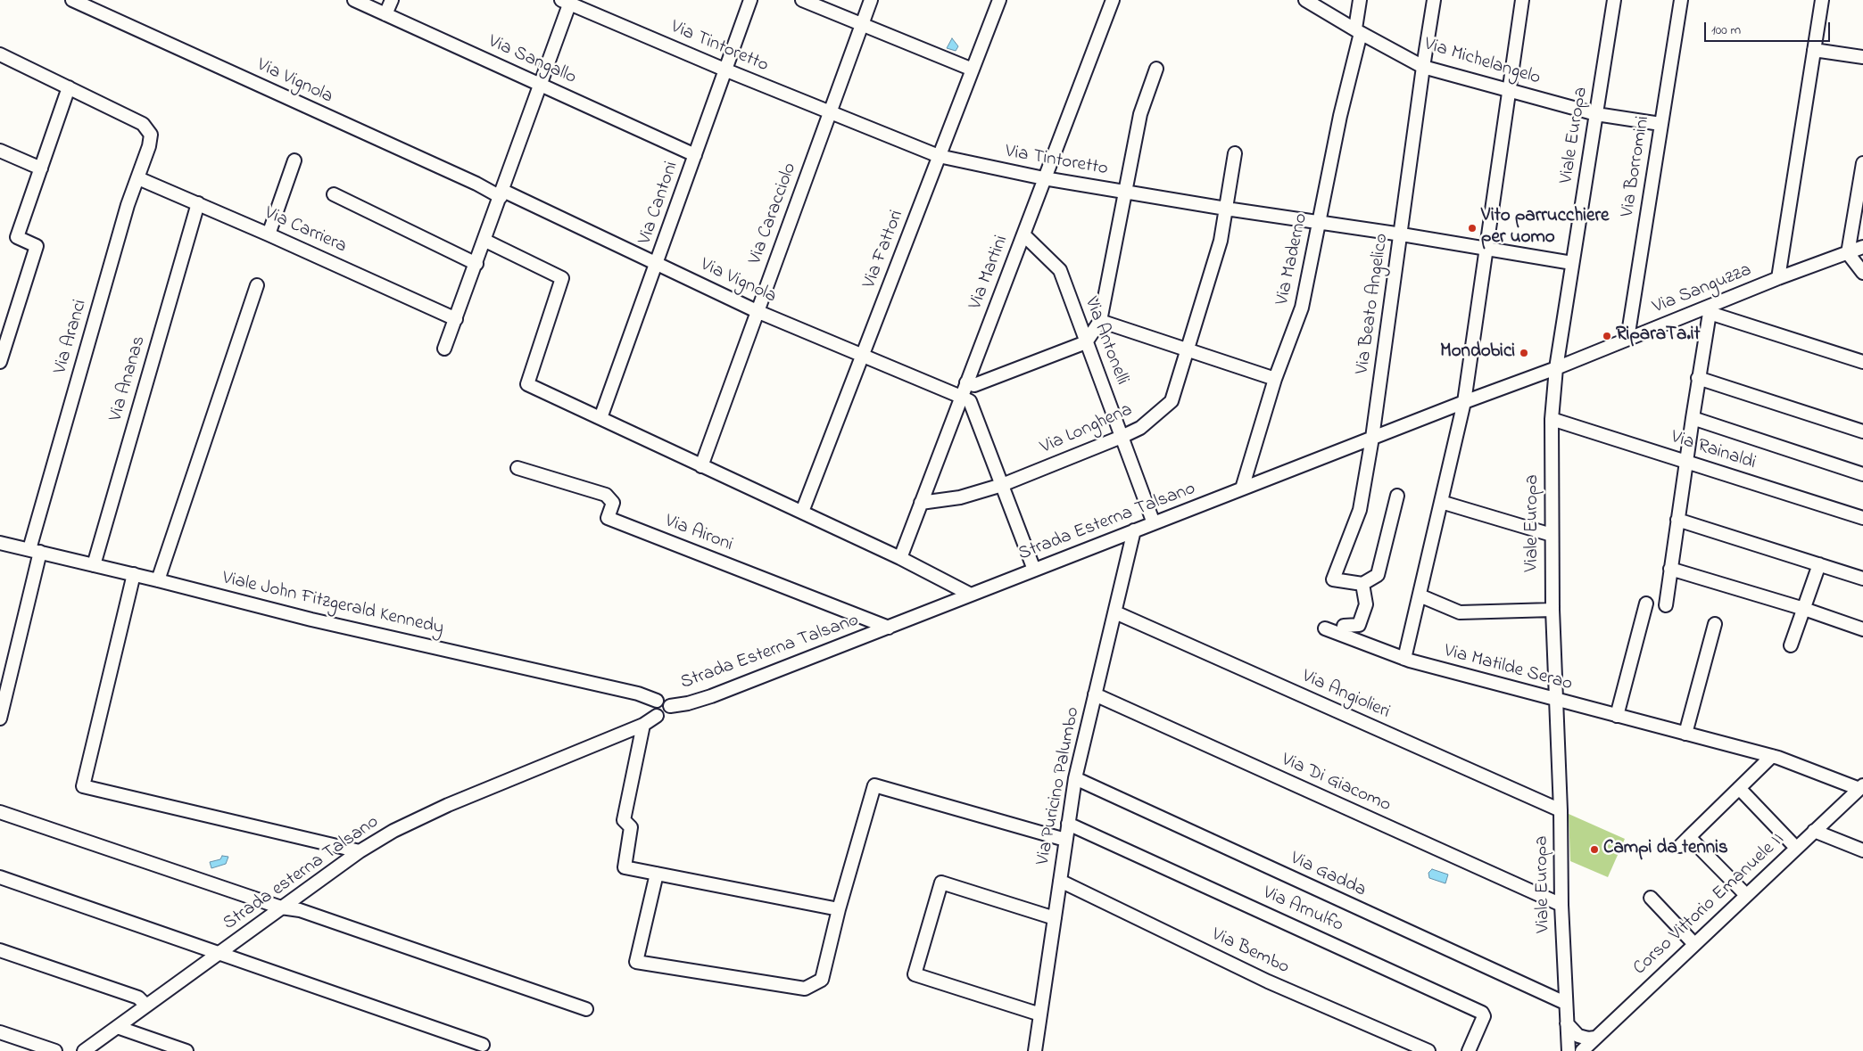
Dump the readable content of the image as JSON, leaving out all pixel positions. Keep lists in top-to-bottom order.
{
  "streets": {
    "street": [
      "Via Tintoretto",
      "Via Sangallo",
      "Via Michelangelo",
      "Via Vignola",
      "Viale Europa",
      "Via Borromini",
      "Via Cantoni",
      "Via Caracciolo",
      "Via Carriera",
      "Via Fattori",
      "Via Maderno",
      "Via Martini",
      "Via Sanguzza",
      "Via Beato Angelico",
      "Via Aranci",
      "Via Antonelli",
      "Via Ananas",
      "Via Longhena",
      "Via Rainaldi",
      "Strada Esterna Talsano",
      "Via Aironi",
      "Viale John Fitzgerald Kennedy",
      "Via Matilde Serao",
      "Via Angiolieri",
      "Via Di Giacomo",
      "Via Puricino Palumbo",
      "Strada esterna Talsano",
      "Via Gadda",
      "Corso Vittorio Emanuele II",
      "Via Arnulfo",
      "Via Bembo"
    ]
  },
  "crossings": [
    ["Via Tintoretto", "Viale Europa"],
    ["Via Tintoretto", "Via Cantoni"],
    ["Via Tintoretto", "Via Caracciolo"],
    ["Via Tintoretto", "Via Fattori"],
    ["Via Tintoretto", "Via Maderno"],
    ["Via Tintoretto", "Via Martini"],
    ["Via Tintoretto", "Via Beato Angelico"],
    ["Via Tintoretto", "Via Longhena"],
    ["Via Sangallo", "Via Cantoni"],
    ["Via Michelangelo", "Viale Europa"],
    ["Via Michelangelo", "Via Borromini"],
    ["Via Michelangelo", "Via Maderno"],
    ["Via Michelangelo", "Via Beato Angelico"],
    ["Via Vignola", "Via Cantoni"],
    ["Via Vignola", "Via Caracciolo"],
    ["Via Vignola", "Via Fattori"],
    ["Via Vignola", "Via Martini"],
    ["Viale Europa", "Via Sanguzza"],
    ["Viale Europa", "Via Rainaldi"],
    ["Viale Europa", "Strada Esterna Talsano"],
    ["Viale Europa", "Via Matilde Serao"],
    ["Viale Europa", "Via Angiolieri"],
    ["Viale Europa", "Via Di Giacomo"],
    ["Viale Europa", "Via Gadda"],
    ["Via Borromini", "Via Sanguzza"],
    ["Via Carriera", "Via Aranci"],
    ["Via Carriera", "Via Ananas"],
    ["Via Maderno", "Strada Esterna Talsano"],
    ["Via Martini", "Via Antonelli"],
    ["Via Martini", "Via Longhena"],
    ["Via Sanguzza", "Strada Esterna Talsano"],
    ["Via Beato Angelico", "Strada Esterna Talsano"],
    ["Via Aranci", "Viale John Fitzgerald Kennedy"],
    ["Via Antonelli", "Via Longhena"],
    ["Via Antonelli", "Strada Esterna Talsano"],
    ["Via Ananas", "Viale John Fitzgerald Kennedy"],
    ["Strada Esterna Talsano", "Via Aironi"],
    ["Strada Esterna Talsano", "Viale John Fitzgerald Kennedy"],
    ["Strada Esterna Talsano", "Via Puricino Palumbo"],
    ["Strada Esterna Talsano", "Strada esterna Talsano"],
    ["Viale John Fitzgerald Kennedy", "Strada esterna Talsano"],
    ["Via Matilde Serao", "Corso Vittorio Emanuele II"],
    ["Via Angiolieri", "Via Puricino Palumbo"],
    ["Via Di Giacomo", "Via Puricino Palumbo"],
    ["Via Puricino Palumbo", "Via Gadda"],
    ["Via Puricino Palumbo", "Via Arnulfo"],
    ["Via Puricino Palumbo", "Via Bembo"]
  ],
  "places": [
    "Vito parrucchiere per uomo",
    "RiparaTa.it",
    "Mondobici",
    "Campi da tennis"
  ],
  "scale_bar": "100 m"
}
